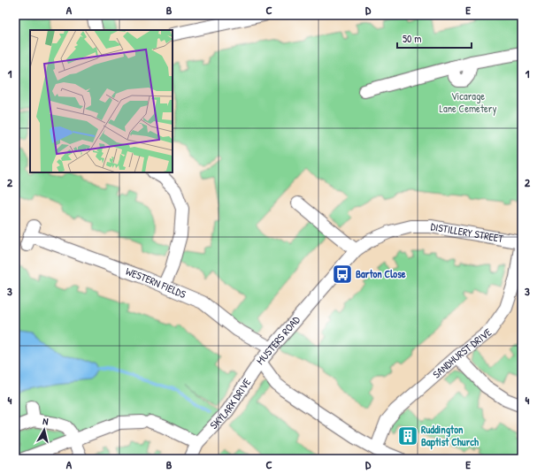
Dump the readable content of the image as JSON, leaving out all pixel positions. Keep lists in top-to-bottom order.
{
  "streets": {
    "street": [
      "DISTILLERY STREET",
      "WESTERN FIELDS",
      "MUSTERS ROAD",
      "SANDHURST DRIVE",
      "SKYLARK DRIVE"
    ]
  },
  "crossings": [
    ["DISTILLERY STREET", "MUSTERS ROAD"],
    ["DISTILLERY STREET", "SANDHURST DRIVE"],
    ["WESTERN FIELDS", "MUSTERS ROAD"],
    ["MUSTERS ROAD", "SANDHURST DRIVE"],
    ["MUSTERS ROAD", "SKYLARK DRIVE"]
  ],
  "parks": ["Vicarage Lane Cemetery"],
  "places": {
    "bus stop": ["Barton Close"],
    "building": ["Ruddington Baptist Church"]
  },
  "scale_bar": "50 m",
  "north": "top",
  "grid": {
    "columns": [
      "A",
      "B",
      "C",
      "D",
      "E"
    ],
    "rows": [
      "1",
      "2",
      "3",
      "4"
    ]
  }
}
